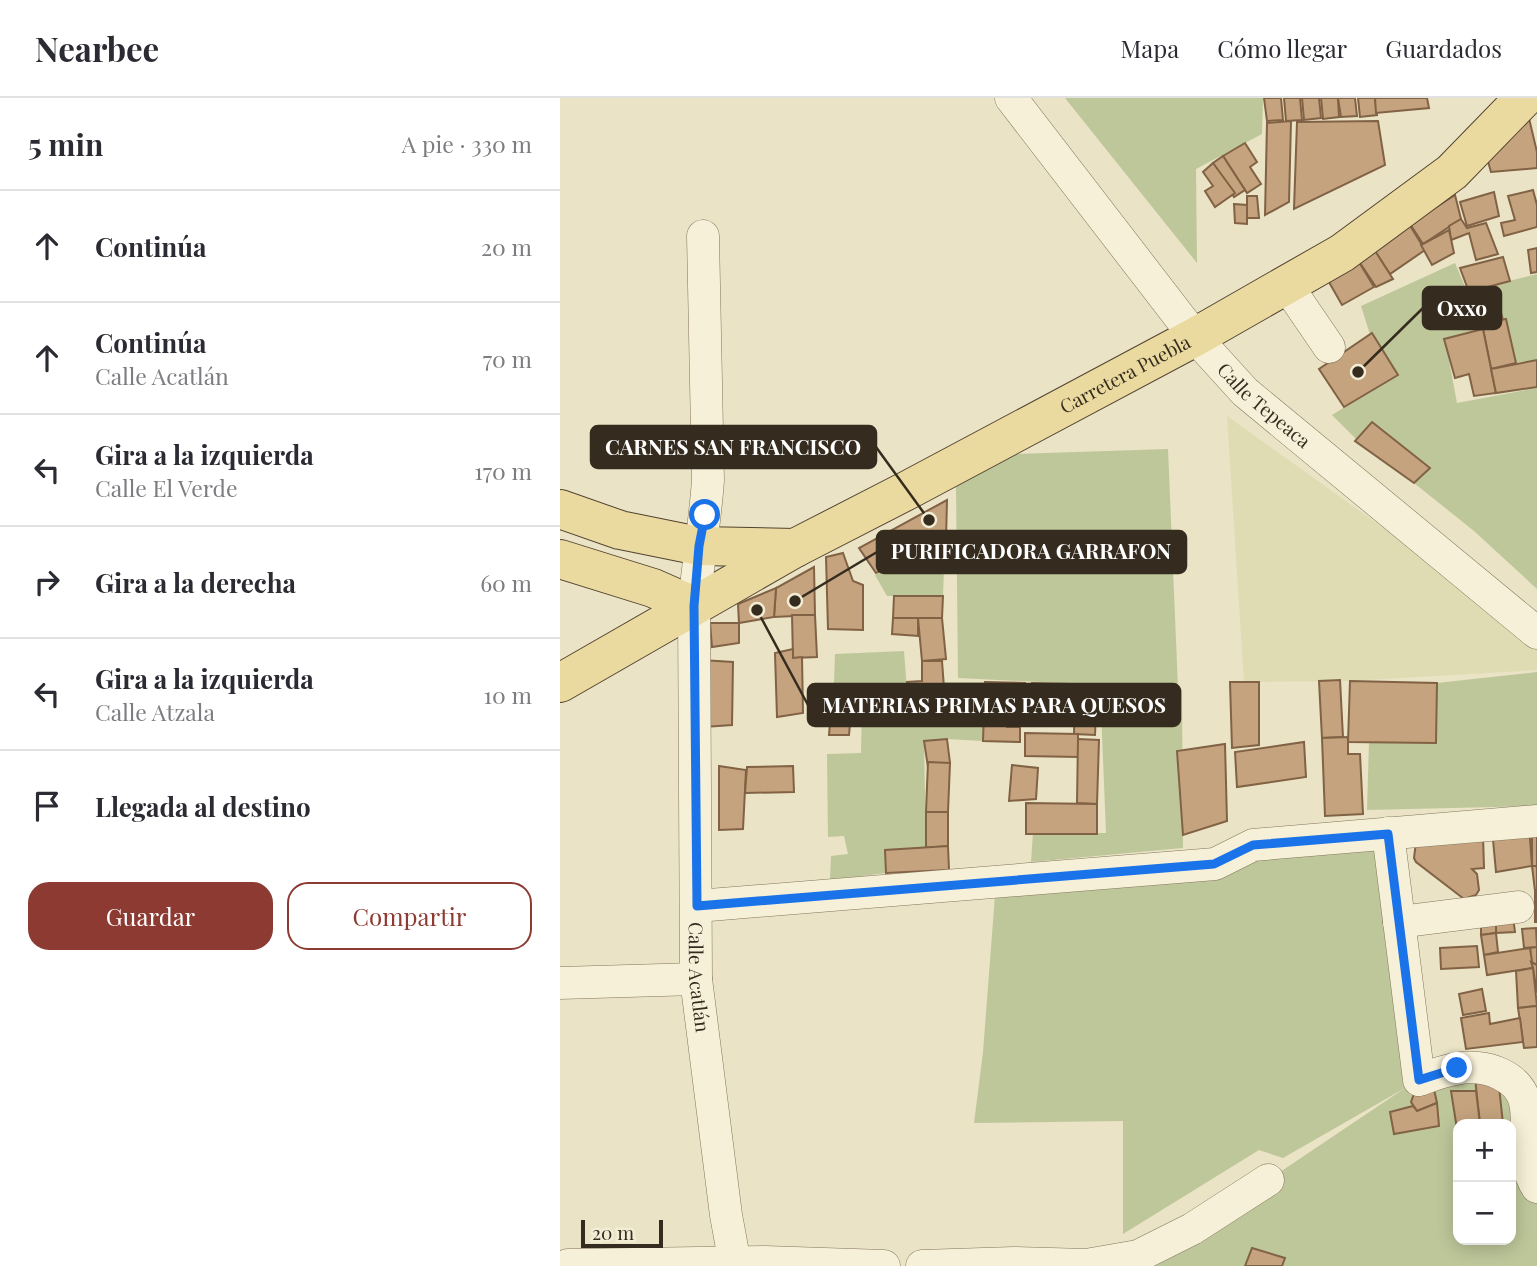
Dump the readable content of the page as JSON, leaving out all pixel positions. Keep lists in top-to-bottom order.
{
  "streets": {
    "main road": ["Carretera Puebla"],
    "street": ["Calle Tepeaca", "Calle Acatlán"]
  },
  "crossings": [
    ["Carretera Puebla", "Calle Tepeaca"],
    ["Carretera Puebla", "Calle Acatlán"]
  ],
  "places": [
    "Oxxo",
    "CARNES SAN FRANCISCO",
    "PURIFICADORA GARRAFON",
    "MATERIAS PRIMAS PARA QUESOS"
  ],
  "scale_bar": "20 m",
  "page": {
    "header": "Nearbee",
    "nav": ["Mapa", "Cómo llegar", "Guardados"],
    "heading": ["5 min", "A pie · 330 m"],
    "list": [
      ["Continúa", "20 m"],
      ["Continúa", "Calle Acatlán", "70 m"],
      ["Gira a la izquierda", "Calle El Verde", "170 m"],
      ["Gira a la derecha", "60 m"],
      ["Gira a la izquierda", "Calle Atzala", "10 m"],
      "Llegada al destino"
    ],
    "buttons": ["Guardar", "Compartir"],
    "map_buttons": ["+", "−"],
    "scale": "20 m"
  }
}
